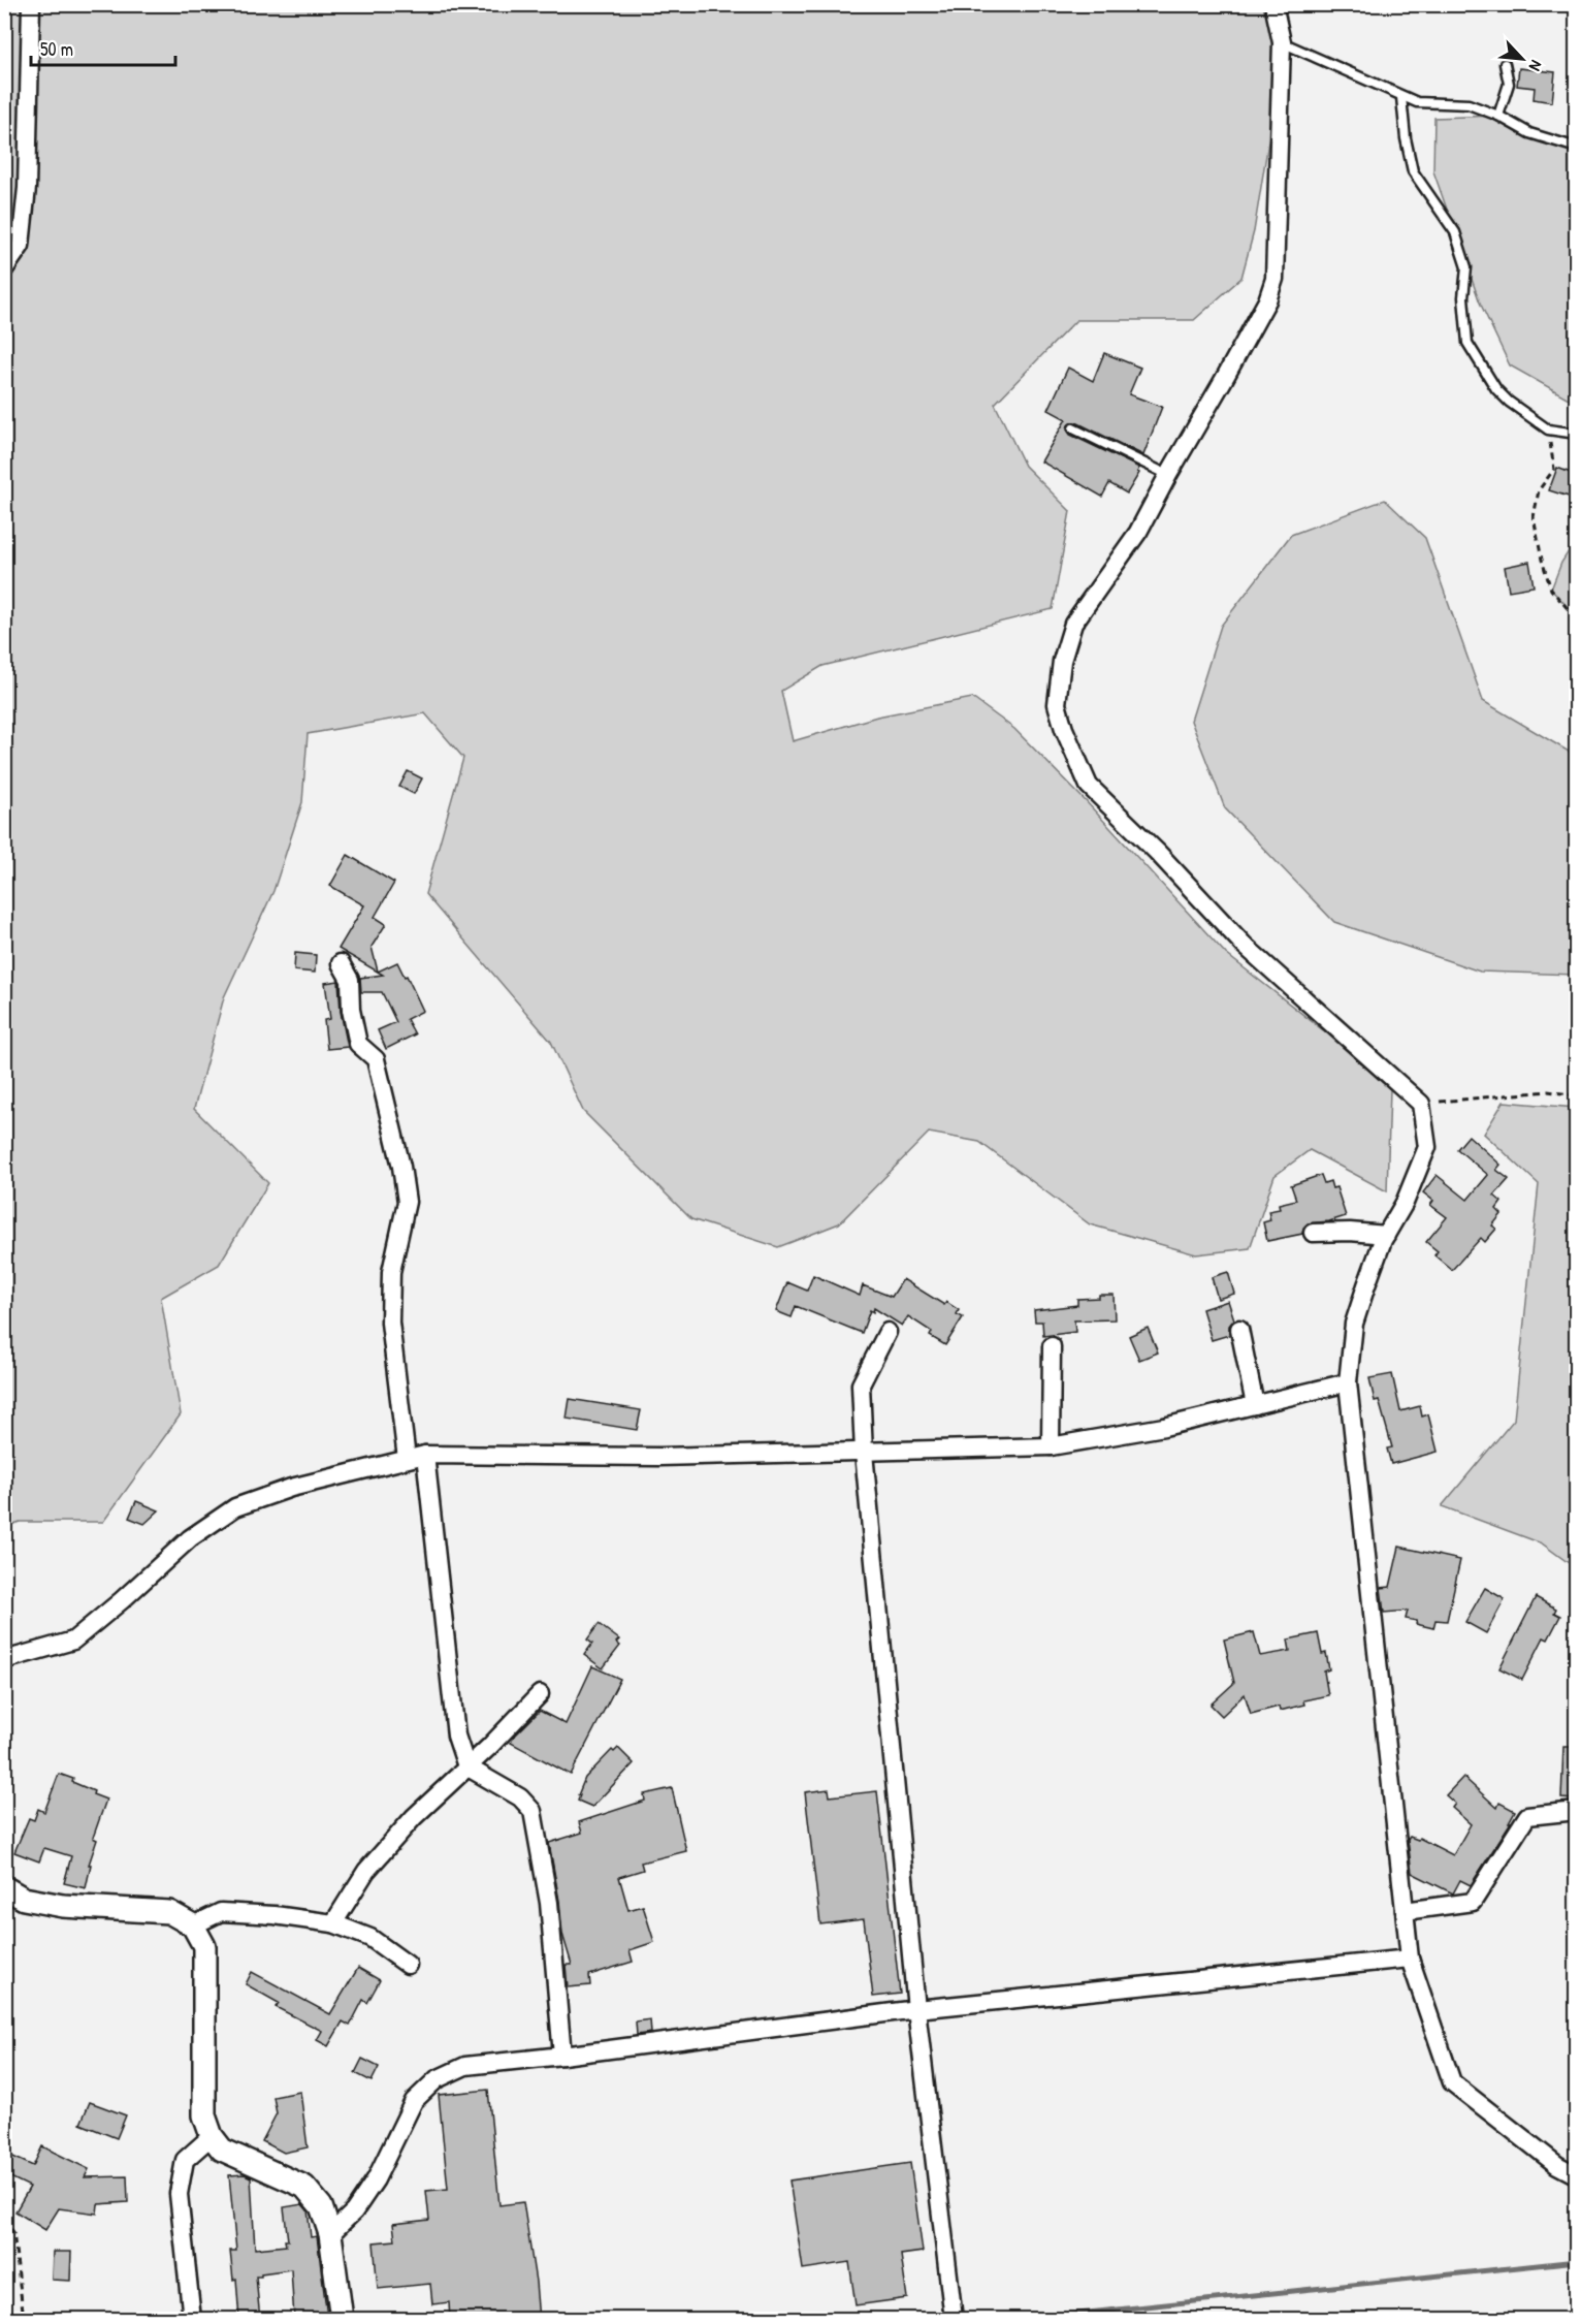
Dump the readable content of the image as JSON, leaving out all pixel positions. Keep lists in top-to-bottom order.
{
  "scale_bar": "50 m",
  "north": "bottom right"
}
